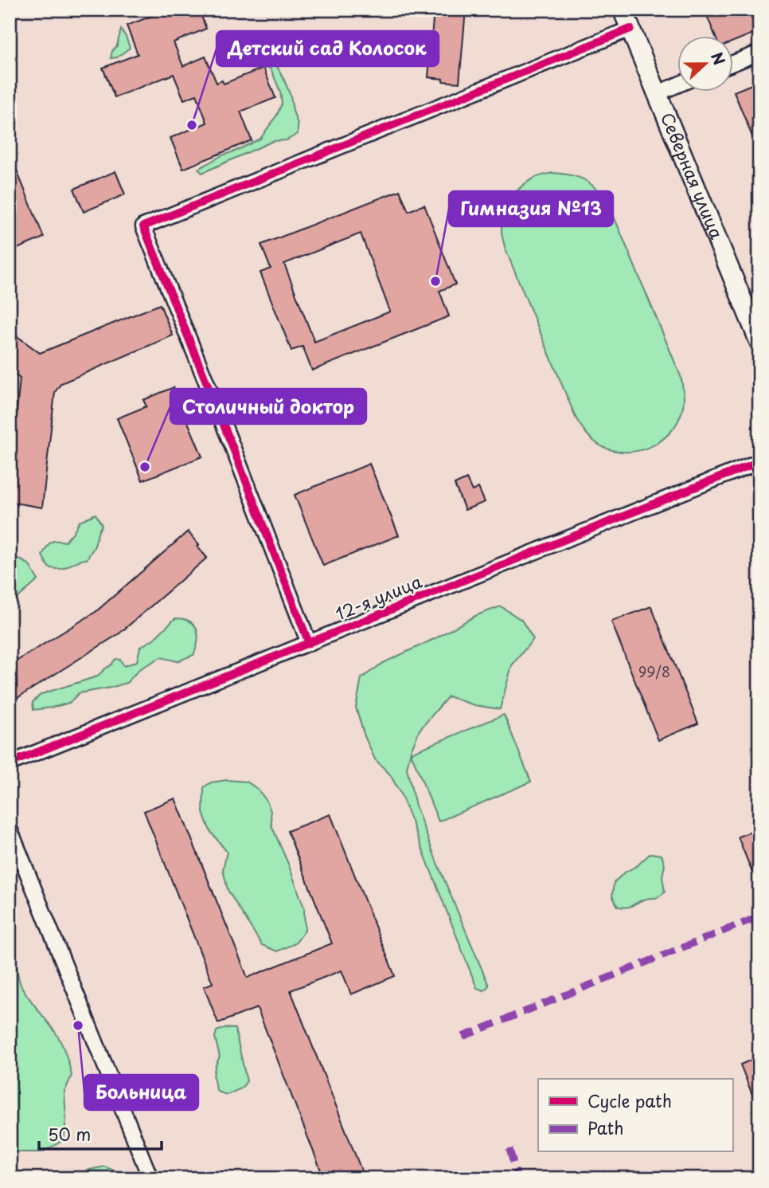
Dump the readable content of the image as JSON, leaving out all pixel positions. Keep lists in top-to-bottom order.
{
  "streets": {
    "street": ["Северная улица", "12-я улица"]
  },
  "places": [
    "Детский сад Колосок",
    "Гимназия №13",
    "Столичный доктор",
    "Больница"
  ],
  "house_numbers": ["99/8"],
  "legend": ["Cycle path", "Path"],
  "scale_bar": "50 m",
  "north": "right"
}
